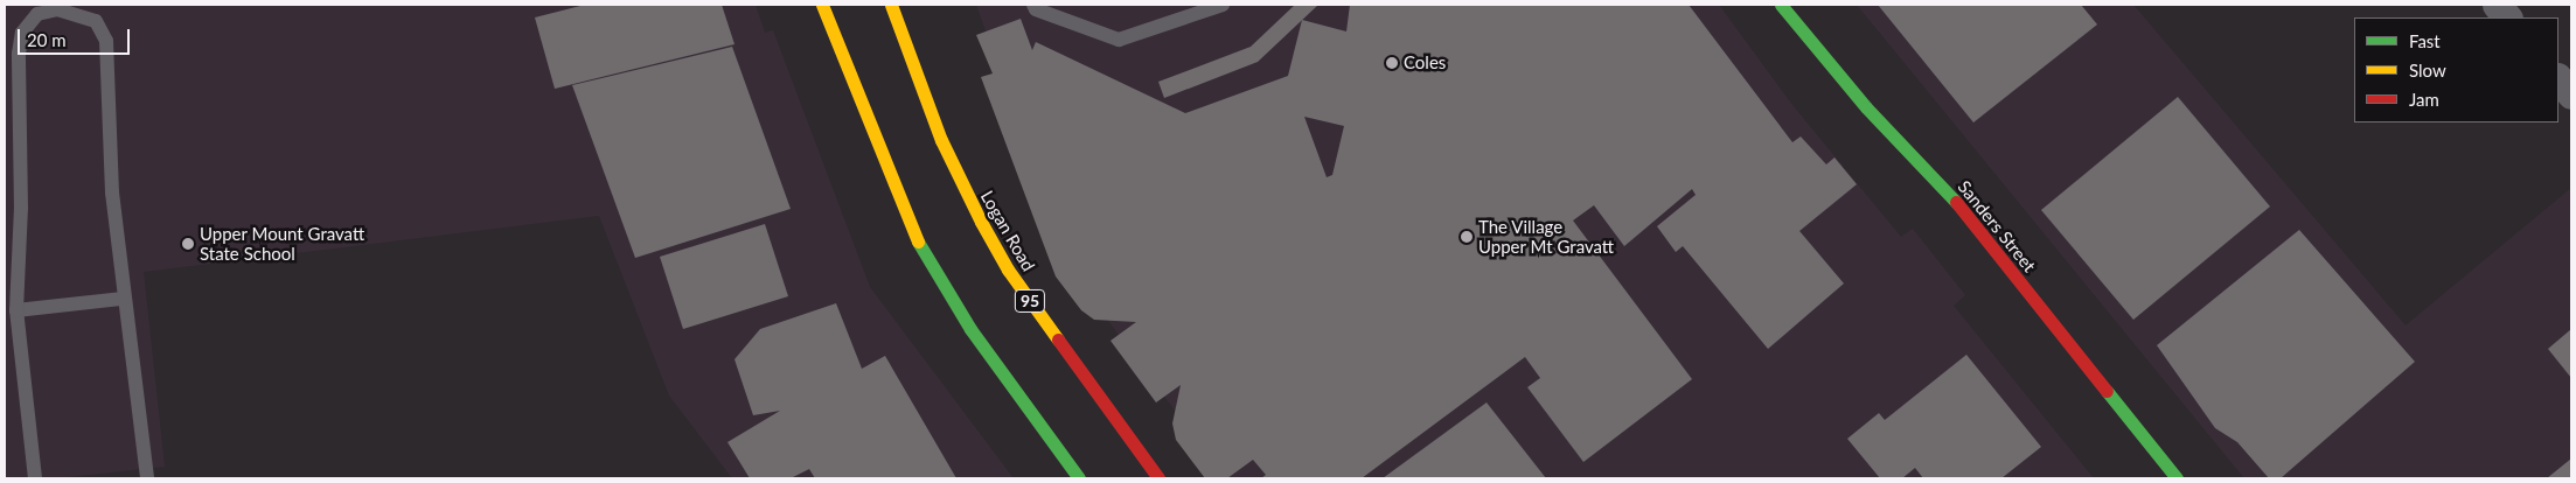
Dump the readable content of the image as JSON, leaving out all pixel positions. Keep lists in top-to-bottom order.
{
  "streets": {
    "main road": ["Sanders Street", "Logan Road", "95"]
  },
  "places": ["Coles", "The Village Upper Mt Gravatt", "Upper Mount Gravatt State School"],
  "legend": ["Fast", "Slow", "Jam"],
  "scale_bar": "20 m"
}
